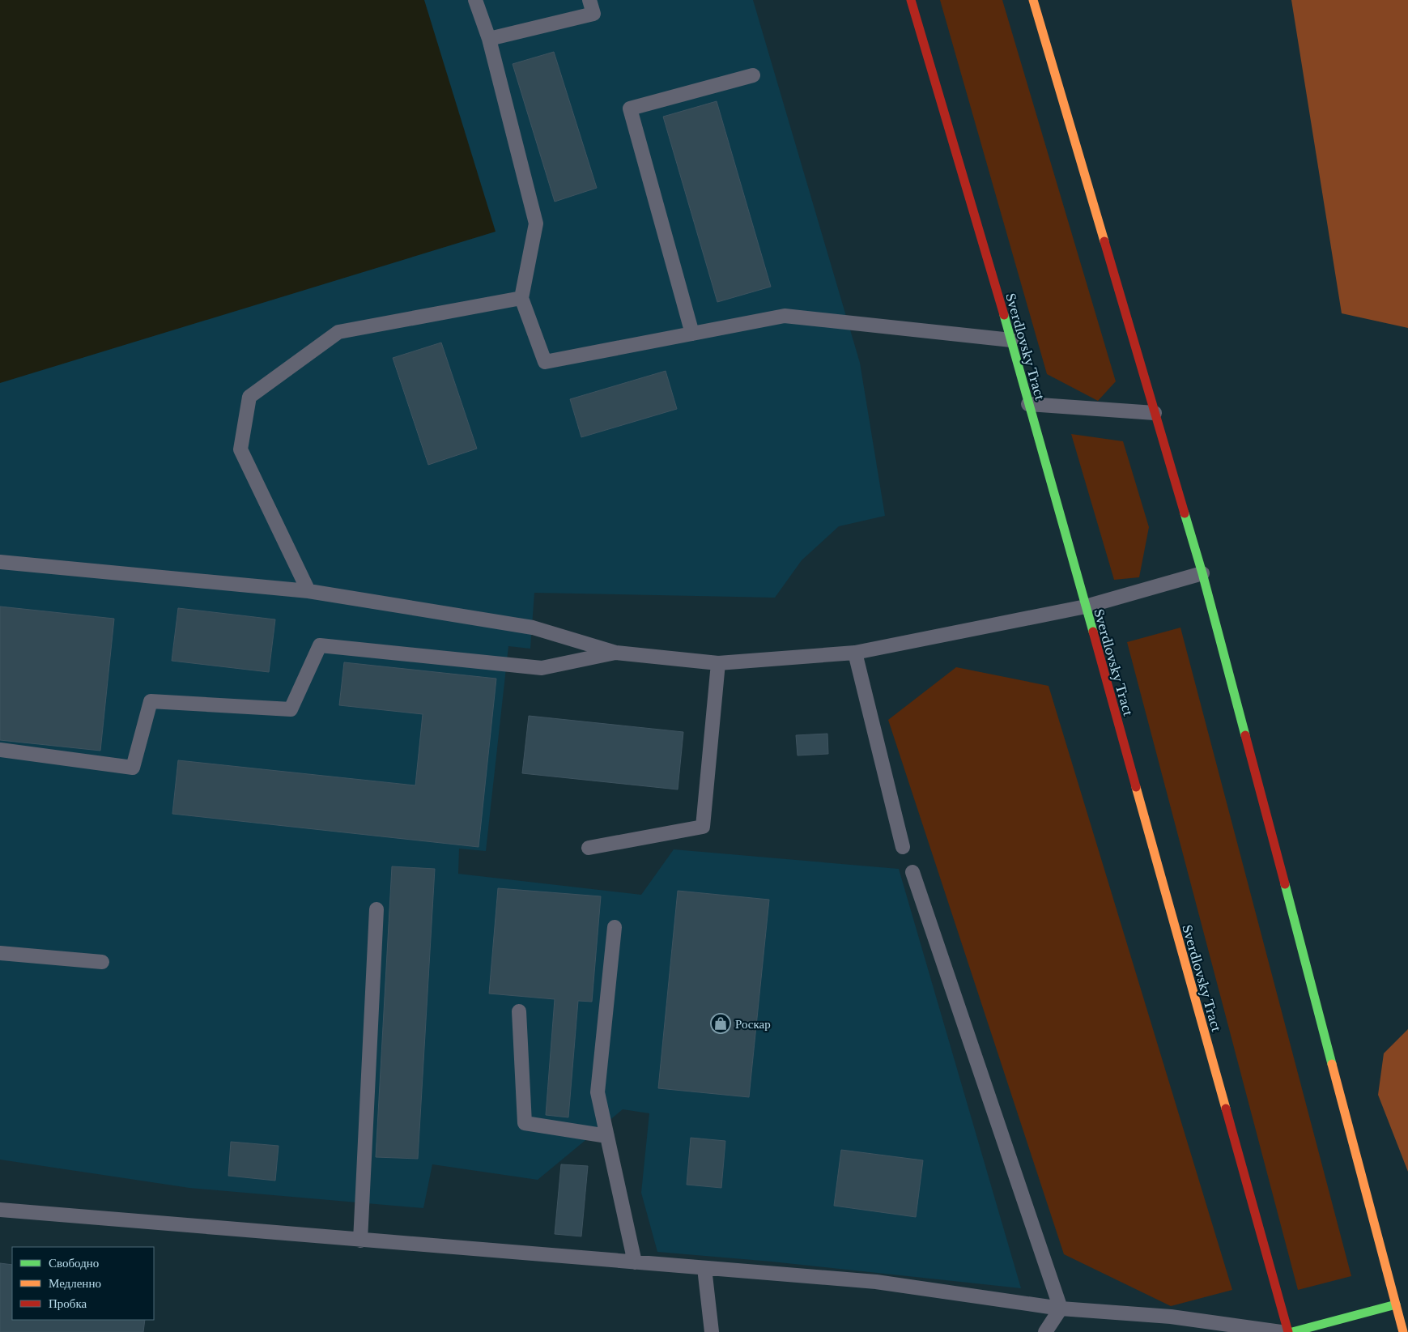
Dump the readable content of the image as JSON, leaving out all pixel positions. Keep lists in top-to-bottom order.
{
  "streets": {
    "main road": ["Sverdlovsky Tract"]
  },
  "places": {
    "shop": ["Роскар"]
  },
  "legend": ["Свободно", "Медленно", "Пробка"]
}
